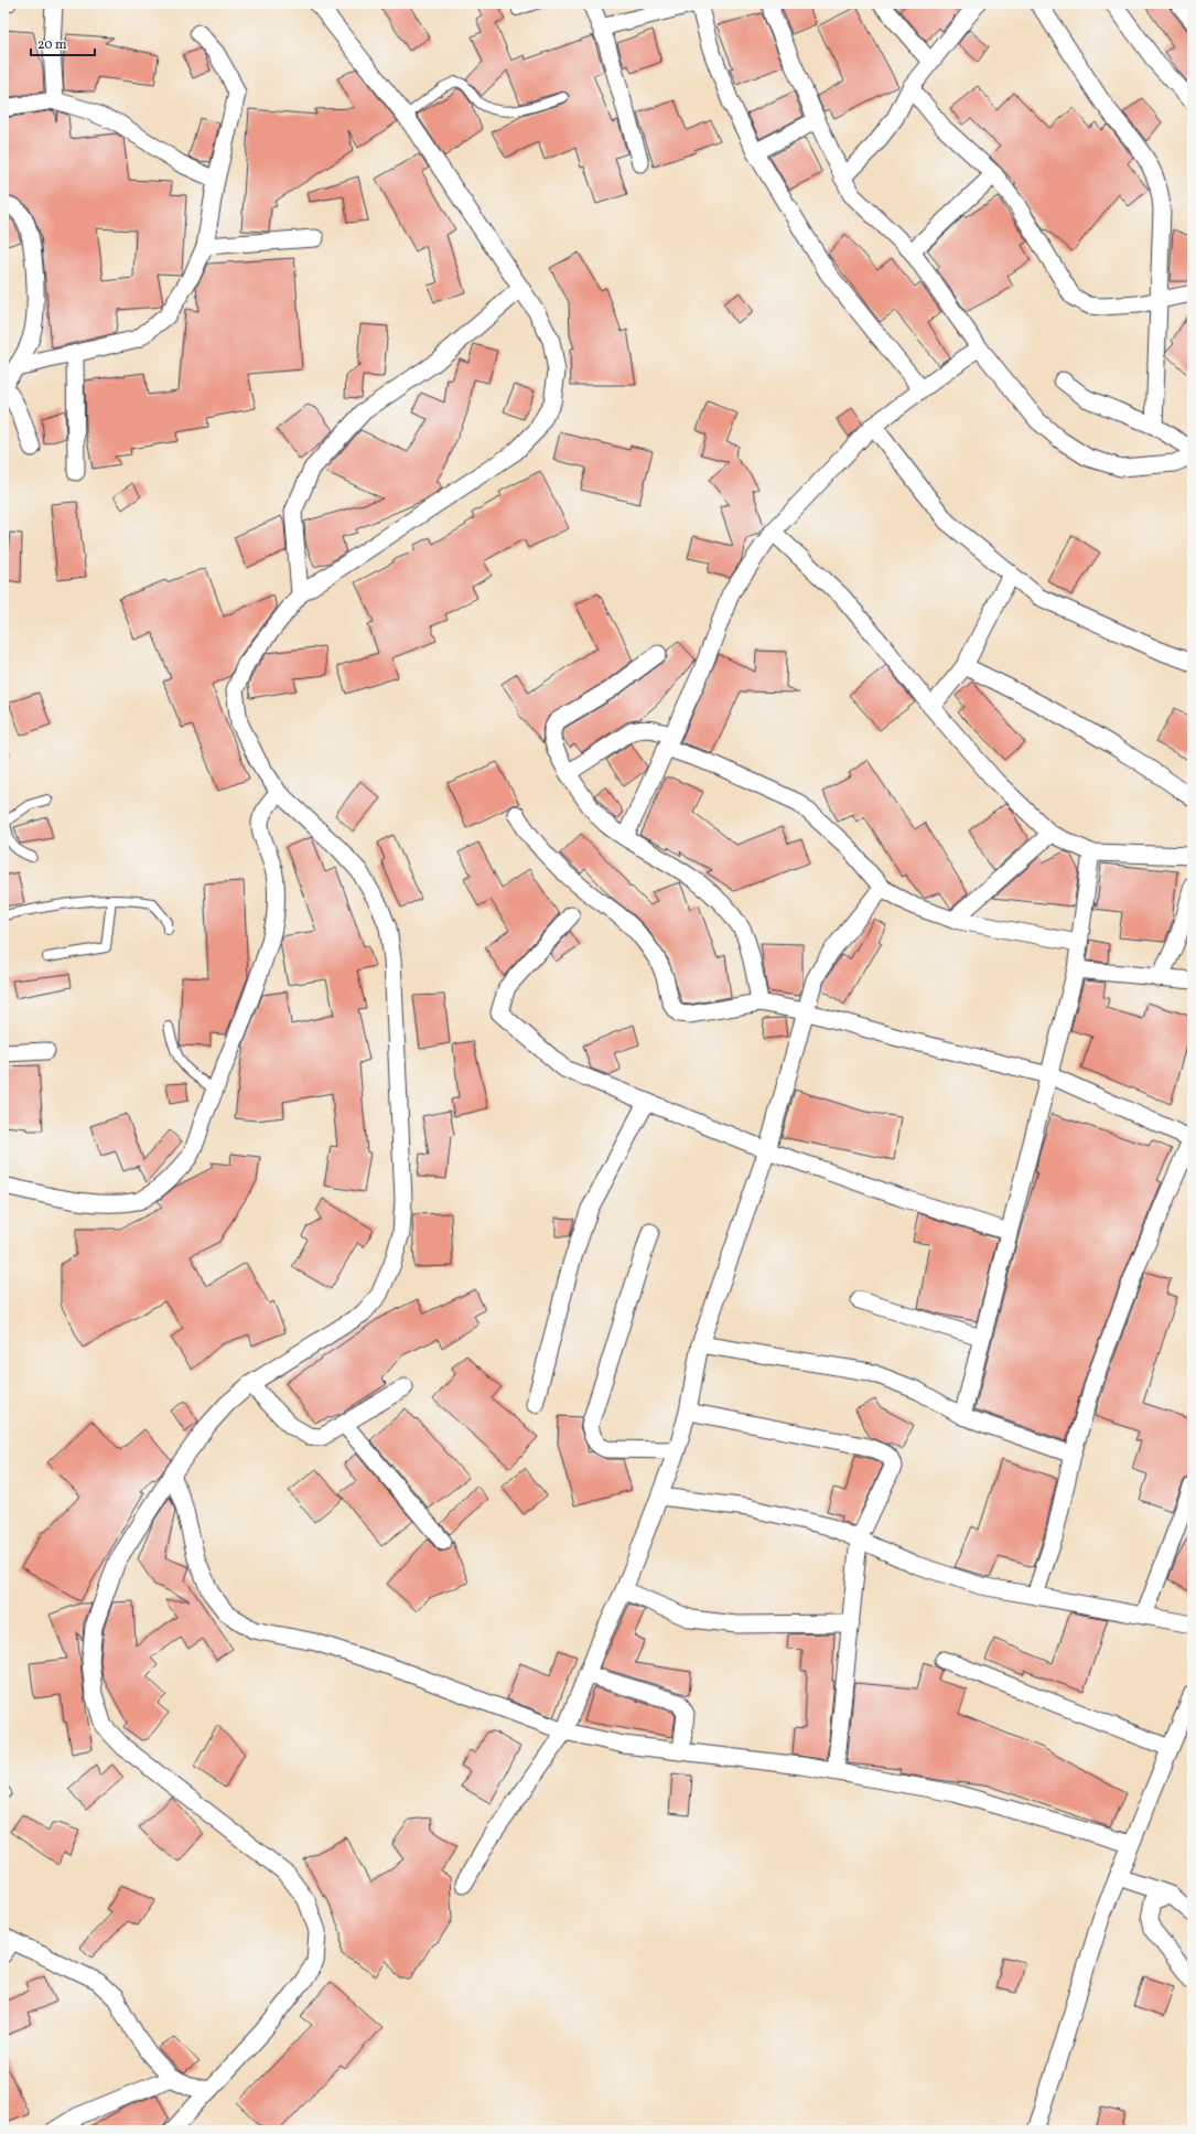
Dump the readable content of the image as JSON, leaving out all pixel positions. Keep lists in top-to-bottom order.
{
  "scale_bar": "20 m"
}
